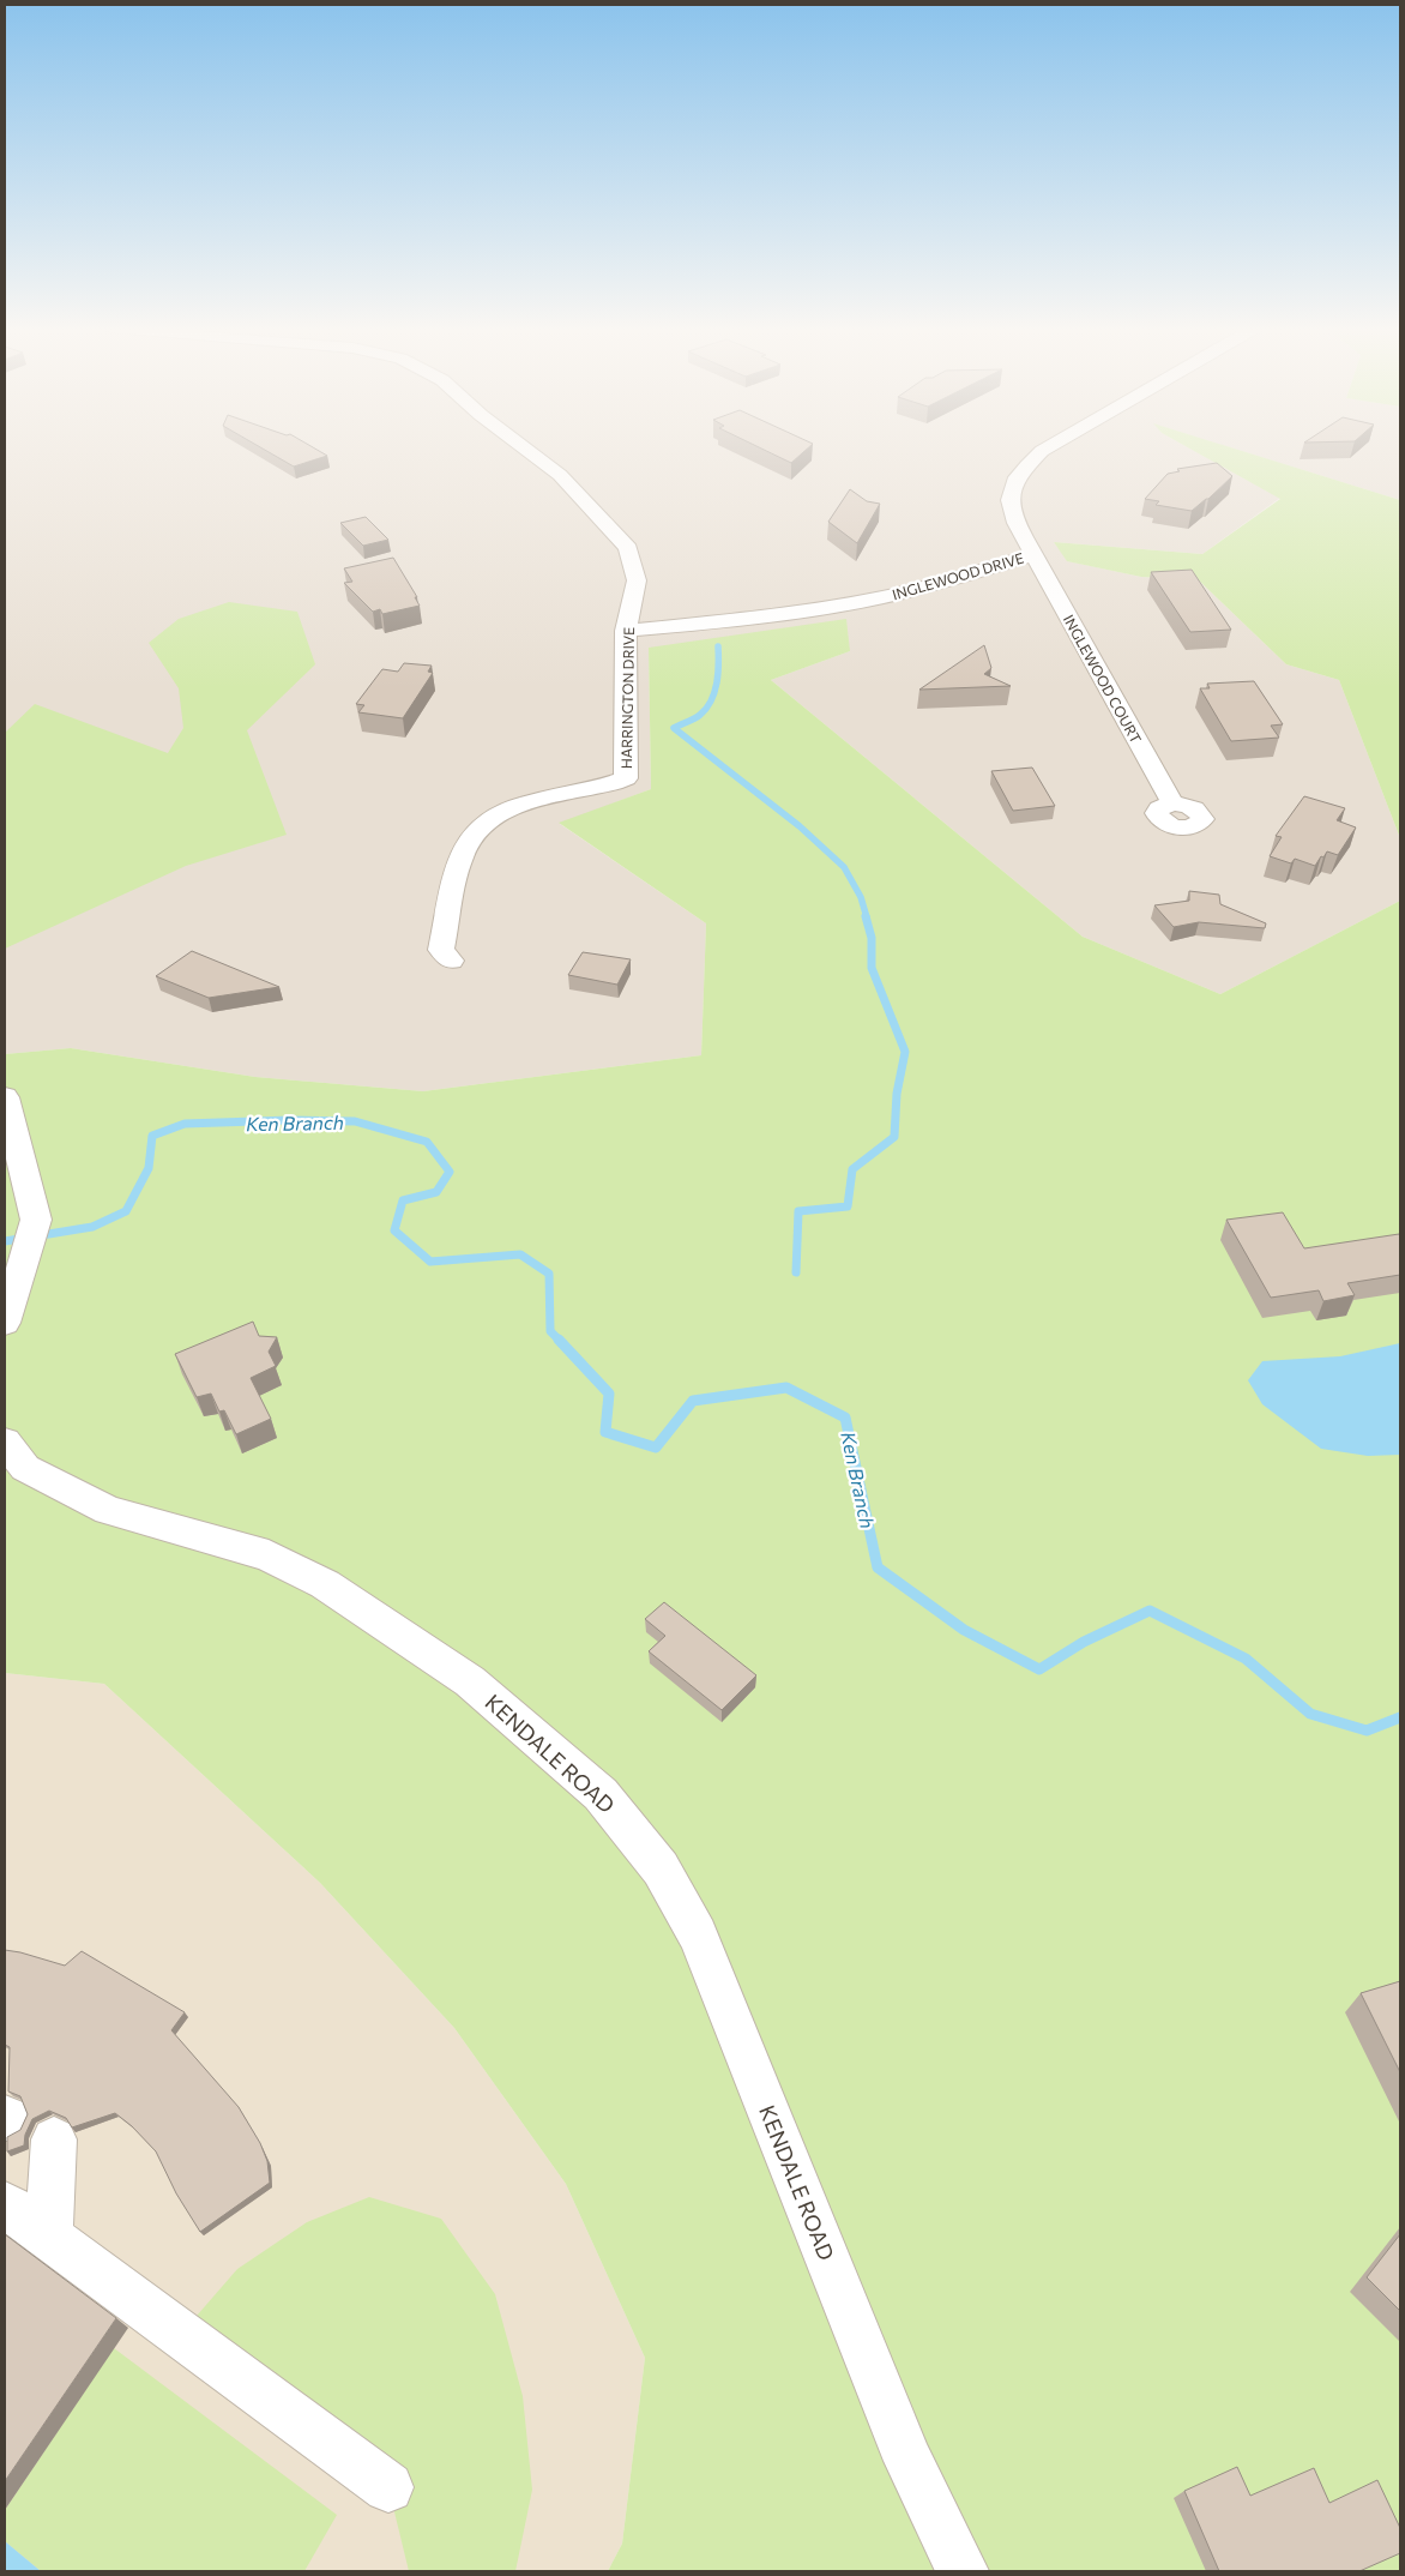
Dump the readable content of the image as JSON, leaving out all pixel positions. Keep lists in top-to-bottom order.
{
  "streets": {
    "street": [
      "INGLEWOOD DRIVE",
      "INGLEWOOD COURT",
      "HARRINGTON DRIVE",
      "KENDALE ROAD"
    ]
  },
  "crossings": [
    ["INGLEWOOD DRIVE", "INGLEWOOD COURT"],
    ["INGLEWOOD DRIVE", "HARRINGTON DRIVE"]
  ],
  "water": ["Ken Branch"]
}
